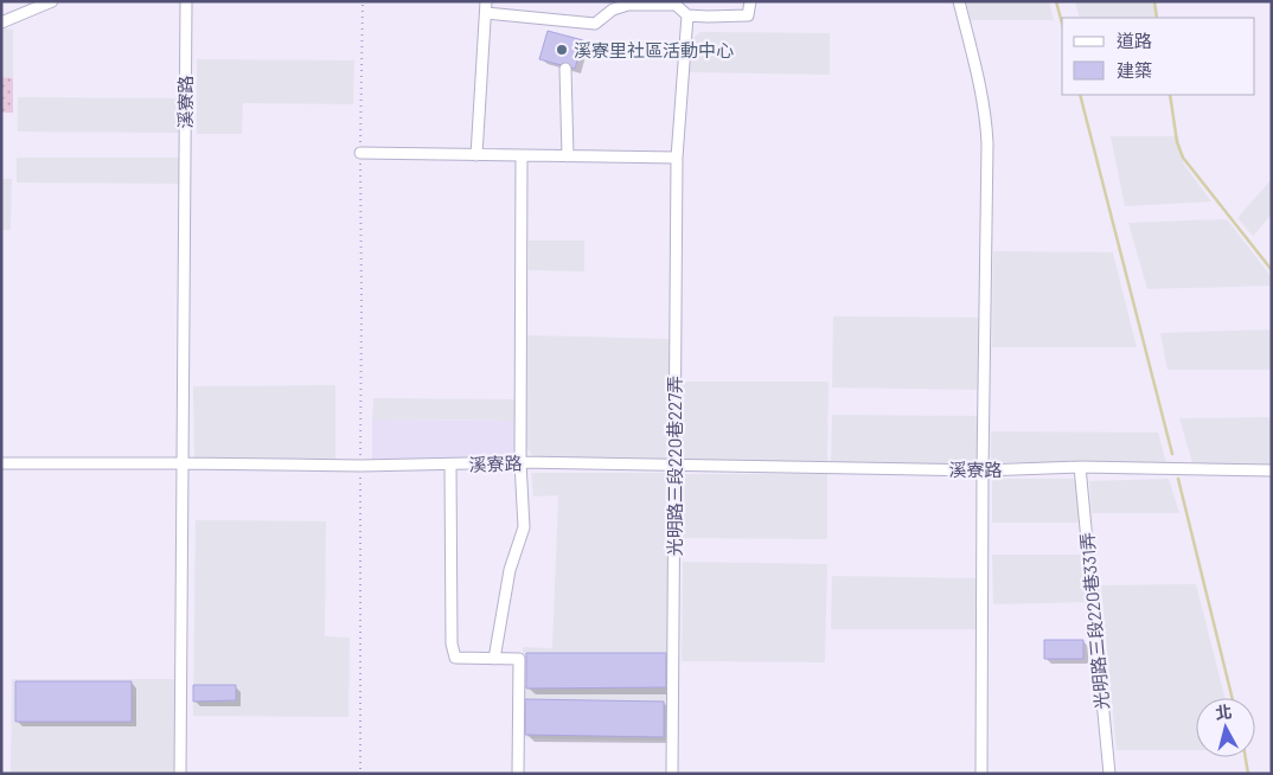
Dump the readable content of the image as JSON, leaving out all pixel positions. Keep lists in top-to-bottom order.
{
  "streets": {
    "street": ["溪寮路", "光明路三段220巷227弄", "光明路三段220巷331弄"]
  },
  "crossings": [
    ["溪寮路", "光明路三段220巷227弄"],
    ["溪寮路", "光明路三段220巷331弄"]
  ],
  "places": ["溪寮里社區活動中心"],
  "legend": ["道路", "建築"],
  "north": "top"
}
